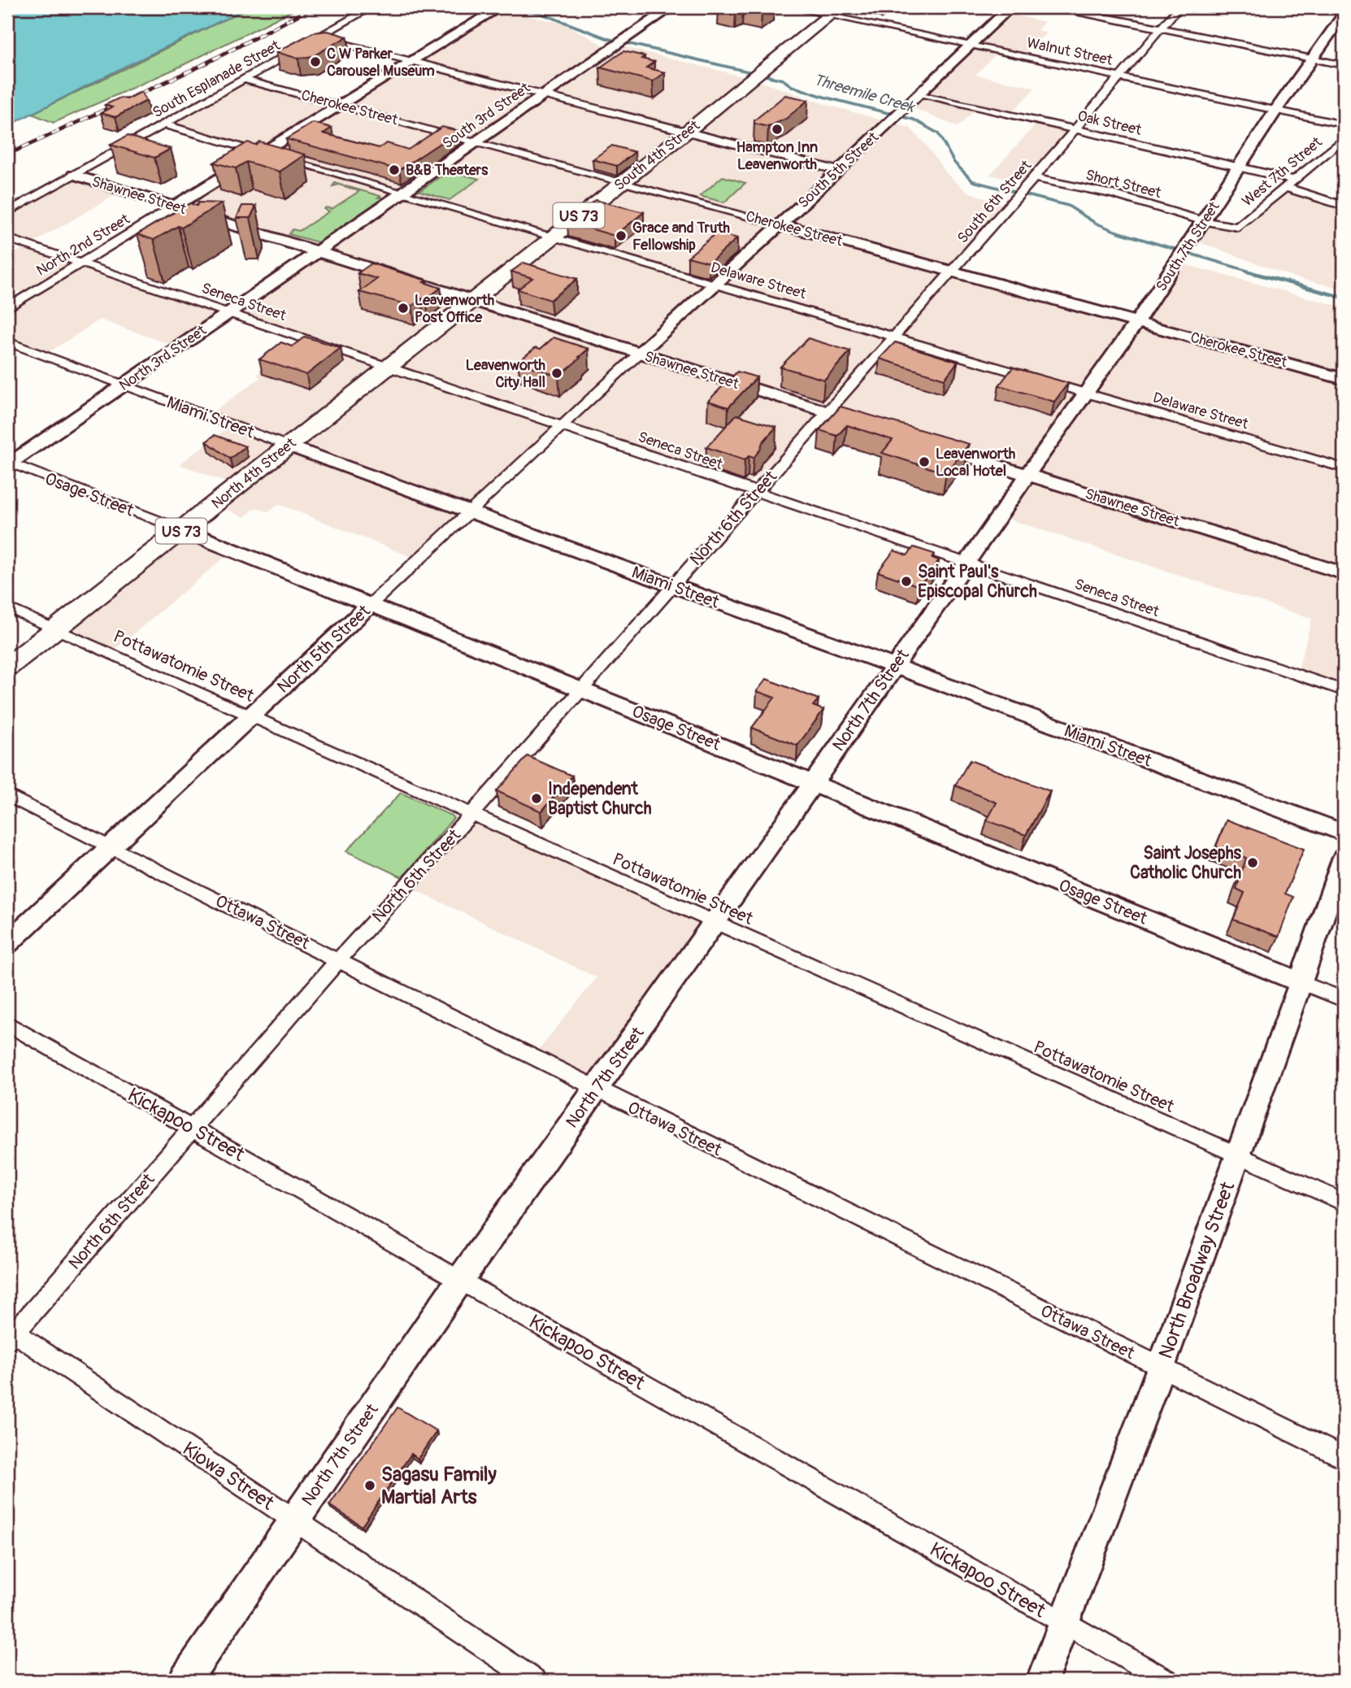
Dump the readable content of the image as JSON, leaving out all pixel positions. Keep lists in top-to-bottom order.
{
  "streets": {
    "highway": ["South 4th Street", "US 73", "North 4th Street"],
    "street": [
      "Walnut Street",
      "South Esplanade Street",
      "Cherokee Street",
      "South 3rd Street",
      "Oak Street",
      "South 5th Street",
      "West 7th Street",
      "Short Street",
      "Shawnee Street",
      "South 6th Street",
      "North 2nd Street",
      "South 7th Street",
      "Delaware Street",
      "Seneca Street",
      "North 3rd Street",
      "Miami Street",
      "Osage Street",
      "North 6th Street",
      "North 5th Street",
      "Pottawatomie Street",
      "North 7th Street",
      "Ottawa Street",
      "Kickapoo Street",
      "North Broadway Street",
      "Kiowa Street"
    ]
  },
  "crossings": [
    ["Walnut Street", "South 4th Street"],
    ["Walnut Street", "South 5th Street"],
    ["Walnut Street", "South 6th Street"],
    ["Walnut Street", "South 7th Street"],
    ["South Esplanade Street", "Cherokee Street"],
    ["South Esplanade Street", "Shawnee Street"],
    ["South Esplanade Street", "Delaware Street"],
    ["Cherokee Street", "South 3rd Street"],
    ["Cherokee Street", "South 4th Street"],
    ["Cherokee Street", "South 5th Street"],
    ["Cherokee Street", "South 6th Street"],
    ["Cherokee Street", "South 7th Street"],
    ["South 3rd Street", "Shawnee Street"],
    ["South 3rd Street", "Delaware Street"],
    ["South 3rd Street", "North 3rd Street"],
    ["Oak Street", "South 5th Street"],
    ["Oak Street", "West 7th Street"],
    ["Oak Street", "South 6th Street"],
    ["Oak Street", "South 7th Street"],
    ["South 4th Street", "Shawnee Street"],
    ["South 4th Street", "Delaware Street"],
    ["South 4th Street", "North 4th Street"],
    ["South 5th Street", "Shawnee Street"],
    ["South 5th Street", "Delaware Street"],
    ["South 5th Street", "North 5th Street"],
    ["West 7th Street", "Short Street"],
    ["West 7th Street", "South 7th Street"],
    ["Short Street", "South 6th Street"],
    ["Short Street", "South 7th Street"],
    ["Shawnee Street", "South 6th Street"],
    ["Shawnee Street", "North 2nd Street"],
    ["Shawnee Street", "South 7th Street"],
    ["Shawnee Street", "North 3rd Street"],
    ["Shawnee Street", "North 4th Street"],
    ["Shawnee Street", "North 6th Street"],
    ["Shawnee Street", "North 5th Street"],
    ["Shawnee Street", "North 7th Street"],
    ["South 6th Street", "Delaware Street"],
    ["South 6th Street", "North 6th Street"],
    ["North 2nd Street", "Seneca Street"],
    ["South 7th Street", "Delaware Street"],
    ["South 7th Street", "North 7th Street"],
    ["Seneca Street", "North 3rd Street"],
    ["Seneca Street", "North 4th Street"],
    ["Seneca Street", "North 6th Street"],
    ["Seneca Street", "North 5th Street"],
    ["Seneca Street", "North 7th Street"],
    ["North 3rd Street", "Miami Street"],
    ["North 3rd Street", "Osage Street"],
    ["Miami Street", "North 4th Street"],
    ["Miami Street", "North 6th Street"],
    ["Miami Street", "North 5th Street"],
    ["Miami Street", "North 7th Street"],
    ["North 4th Street", "Osage Street"],
    ["North 4th Street", "Pottawatomie Street"],
    ["Osage Street", "North 6th Street"],
    ["Osage Street", "North 5th Street"],
    ["Osage Street", "North 7th Street"],
    ["Osage Street", "North Broadway Street"],
    ["North 6th Street", "Pottawatomie Street"],
    ["North 6th Street", "Ottawa Street"],
    ["North 6th Street", "Kickapoo Street"],
    ["North 6th Street", "Kiowa Street"],
    ["North 5th Street", "Pottawatomie Street"],
    ["North 5th Street", "Ottawa Street"],
    ["Pottawatomie Street", "North 7th Street"],
    ["Pottawatomie Street", "North Broadway Street"],
    ["North 7th Street", "Ottawa Street"],
    ["North 7th Street", "Kickapoo Street"],
    ["North 7th Street", "Kiowa Street"],
    ["Ottawa Street", "North Broadway Street"],
    ["Kickapoo Street", "North Broadway Street"]
  ],
  "water": ["Threemile Creek"],
  "places": [
    "C W Parker Carousel Museum",
    "Hampton Inn Leavenworth",
    "B&B Theaters",
    "Grace and Truth Fellowship",
    "Leavenworth Post Office",
    "Leavenworth City Hall",
    "Leavenworth Local Hotel",
    "Saint Paul's Episcopal Church",
    "Independent Baptist Church",
    "Saint Josephs Catholic Church",
    "Sagasu Family Martial Arts"
  ]
}
